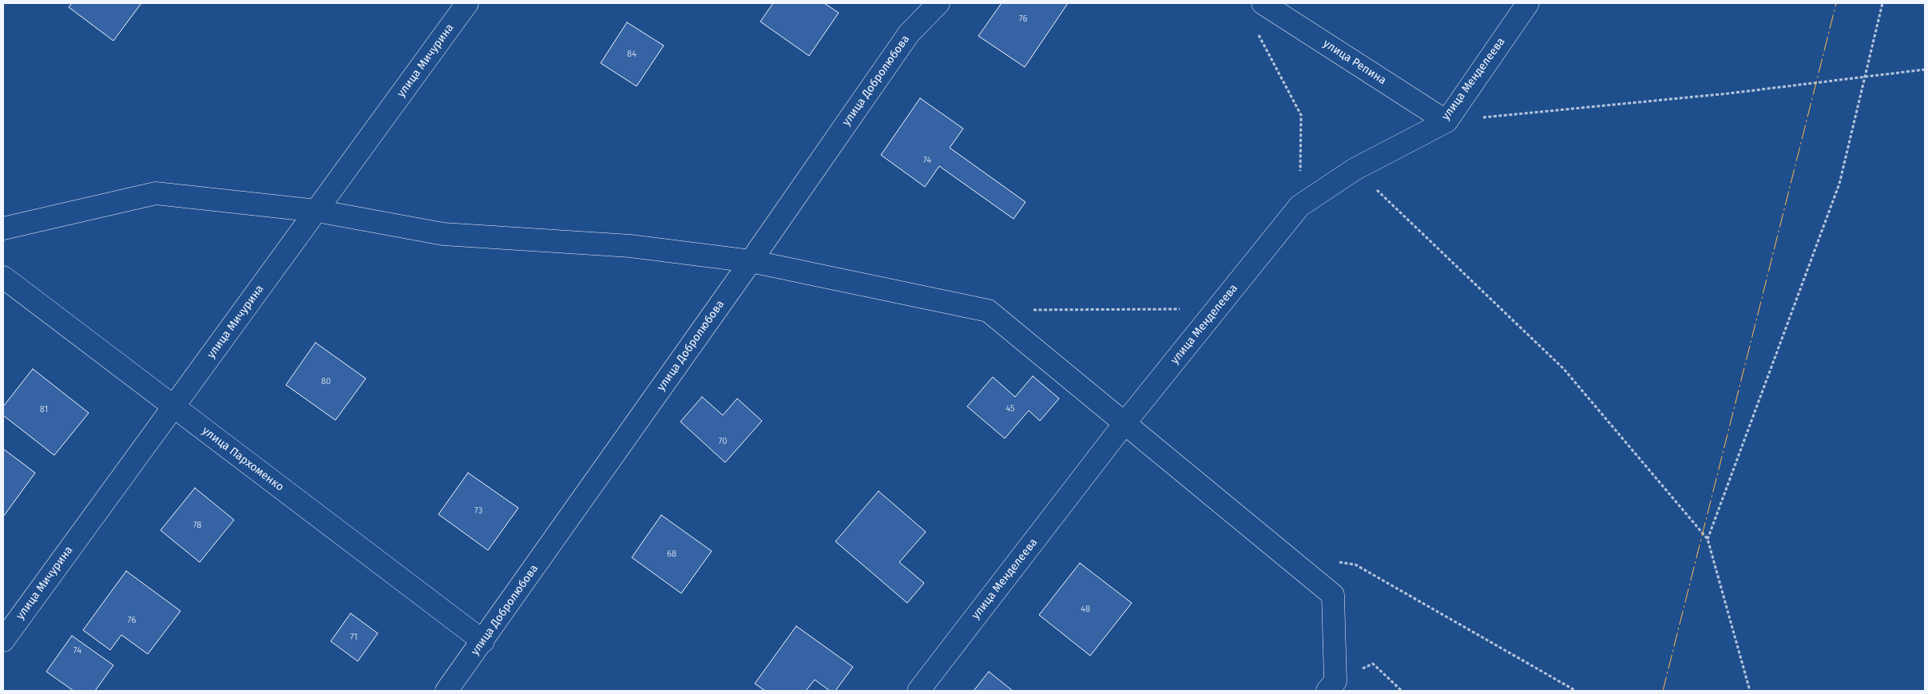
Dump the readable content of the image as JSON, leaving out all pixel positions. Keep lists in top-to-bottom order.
{
  "streets": {
    "street": [
      "улица Мичурина",
      "улица Репина",
      "улица Менделеева",
      "улица Добролюбова",
      "улица Пархоменко"
    ]
  },
  "crossings": [
    ["улица Мичурина", "улица Пархоменко"],
    ["улица Репина", "улица Менделеева"],
    ["улица Добролюбова", "улица Пархоменко"]
  ],
  "house_numbers": [
    "76",
    "84",
    "74",
    "80",
    "45",
    "81",
    "70",
    "73",
    "78",
    "68",
    "48",
    "76",
    "71",
    "74"
  ]
}
